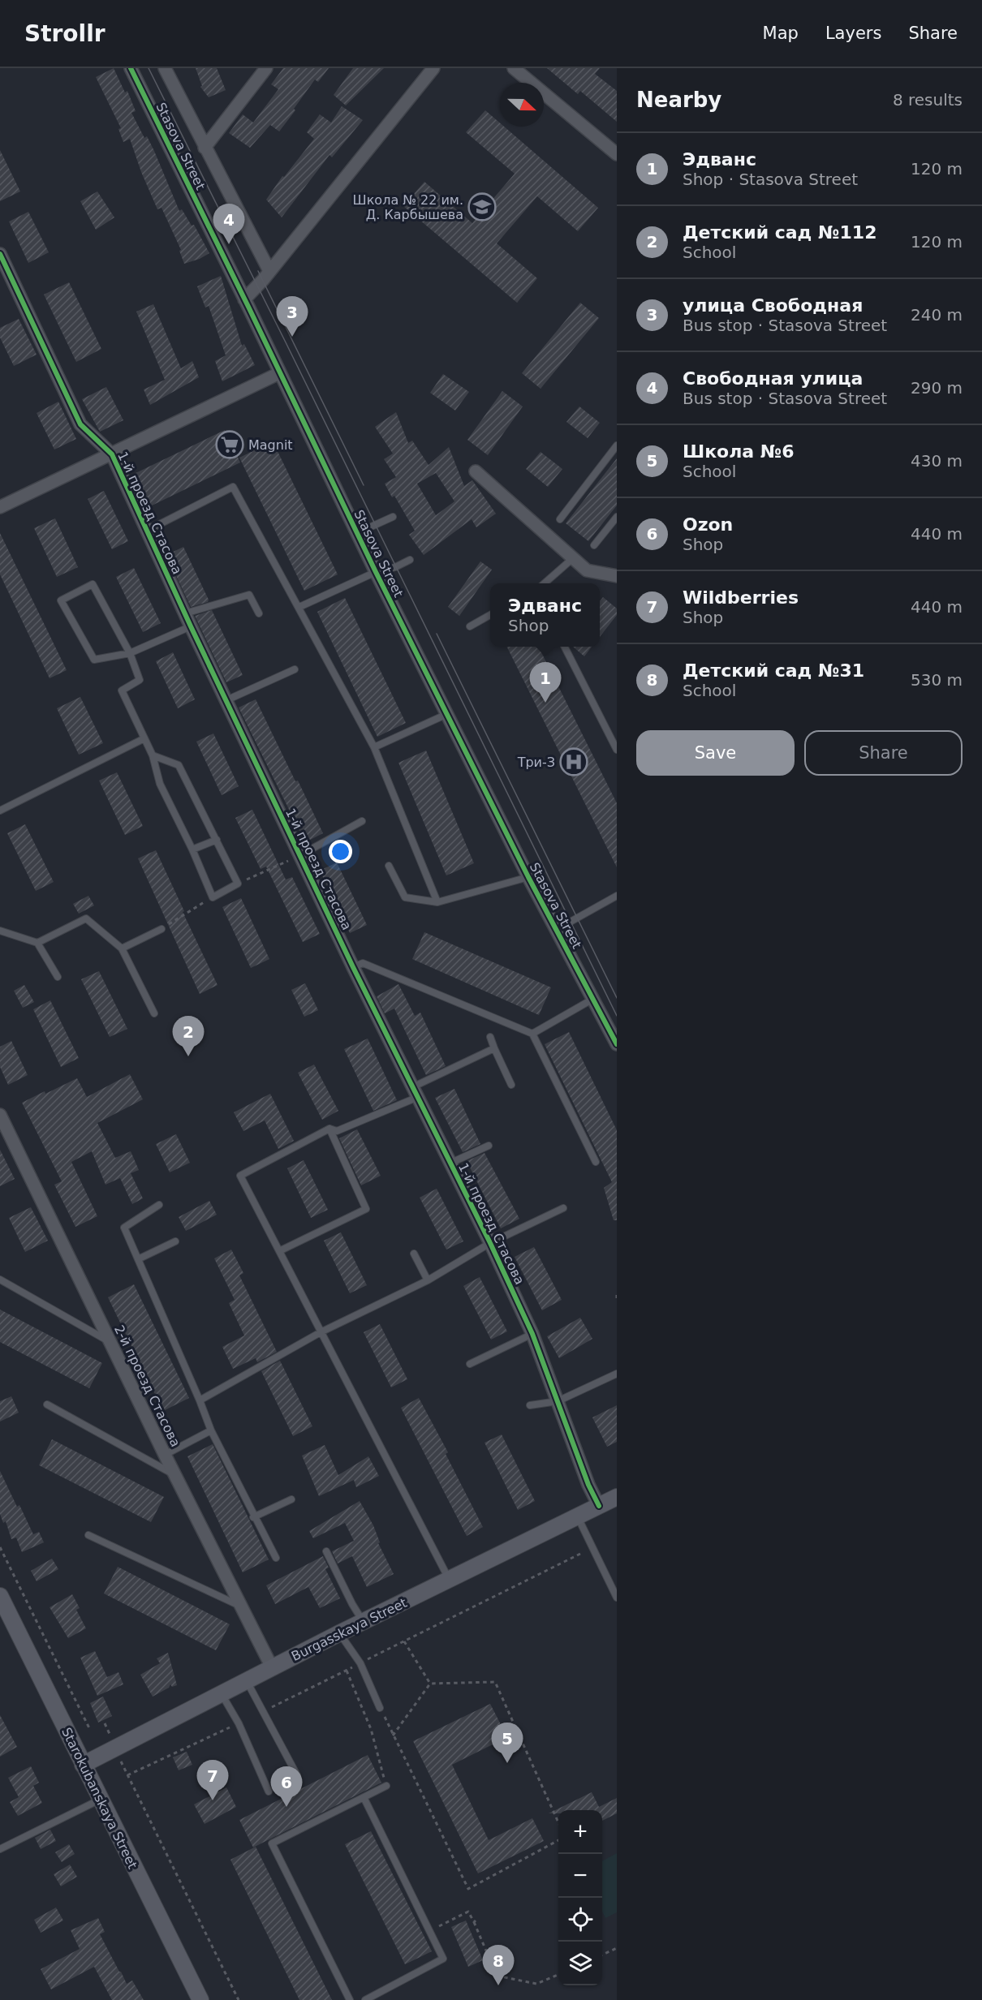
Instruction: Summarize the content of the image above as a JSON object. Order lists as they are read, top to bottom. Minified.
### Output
{"streets":{"street":["Stasova Street","1-й проезд Стасова","2-й проезд Стасова","Burgasskaya Street","Starokubanskaya Street"]},"crossings":[["1-й проезд Стасова","Burgasskaya Street"],["2-й проезд Стасова","Burgasskaya Street"],["Burgasskaya Street","Starokubanskaya Street"]],"places":{"school or university":["Школа № 22 им. Д. Карбышева"],"supermarket":["Magnit"],"hospital":["Три-З"]},"north":"right","page":{"header":"Strollr","nav":["Map","Layers","Share"],"heading":["Nearby","8 results"],"list":[{"mark":"1","name":"Эдванс","note":"Shop · Stasova Street","value":"120 m"},{"mark":"2","name":"Детский сад №112","note":"School","value":"120 m"},{"mark":"3","name":"улица Свободная","note":"Bus stop · Stasova Street","value":"240 m"},{"mark":"4","name":"Свободная улица","note":"Bus stop · Stasova Street","value":"290 m"},{"mark":"5","name":"Школа №6","note":"School","value":"430 m"},{"mark":"6","name":"Ozon","note":"Shop","value":"440 m"},{"mark":"7","name":"Wildberries","note":"Shop","value":"440 m"},{"mark":"8","name":"Детский сад №31","note":"School","value":"530 m"}],"pins":["4","3","1","2","5","7","6","8"],"popup":["Эдванс","Shop"],"buttons":["Save","Share"],"map_buttons":["+","−"]}}
